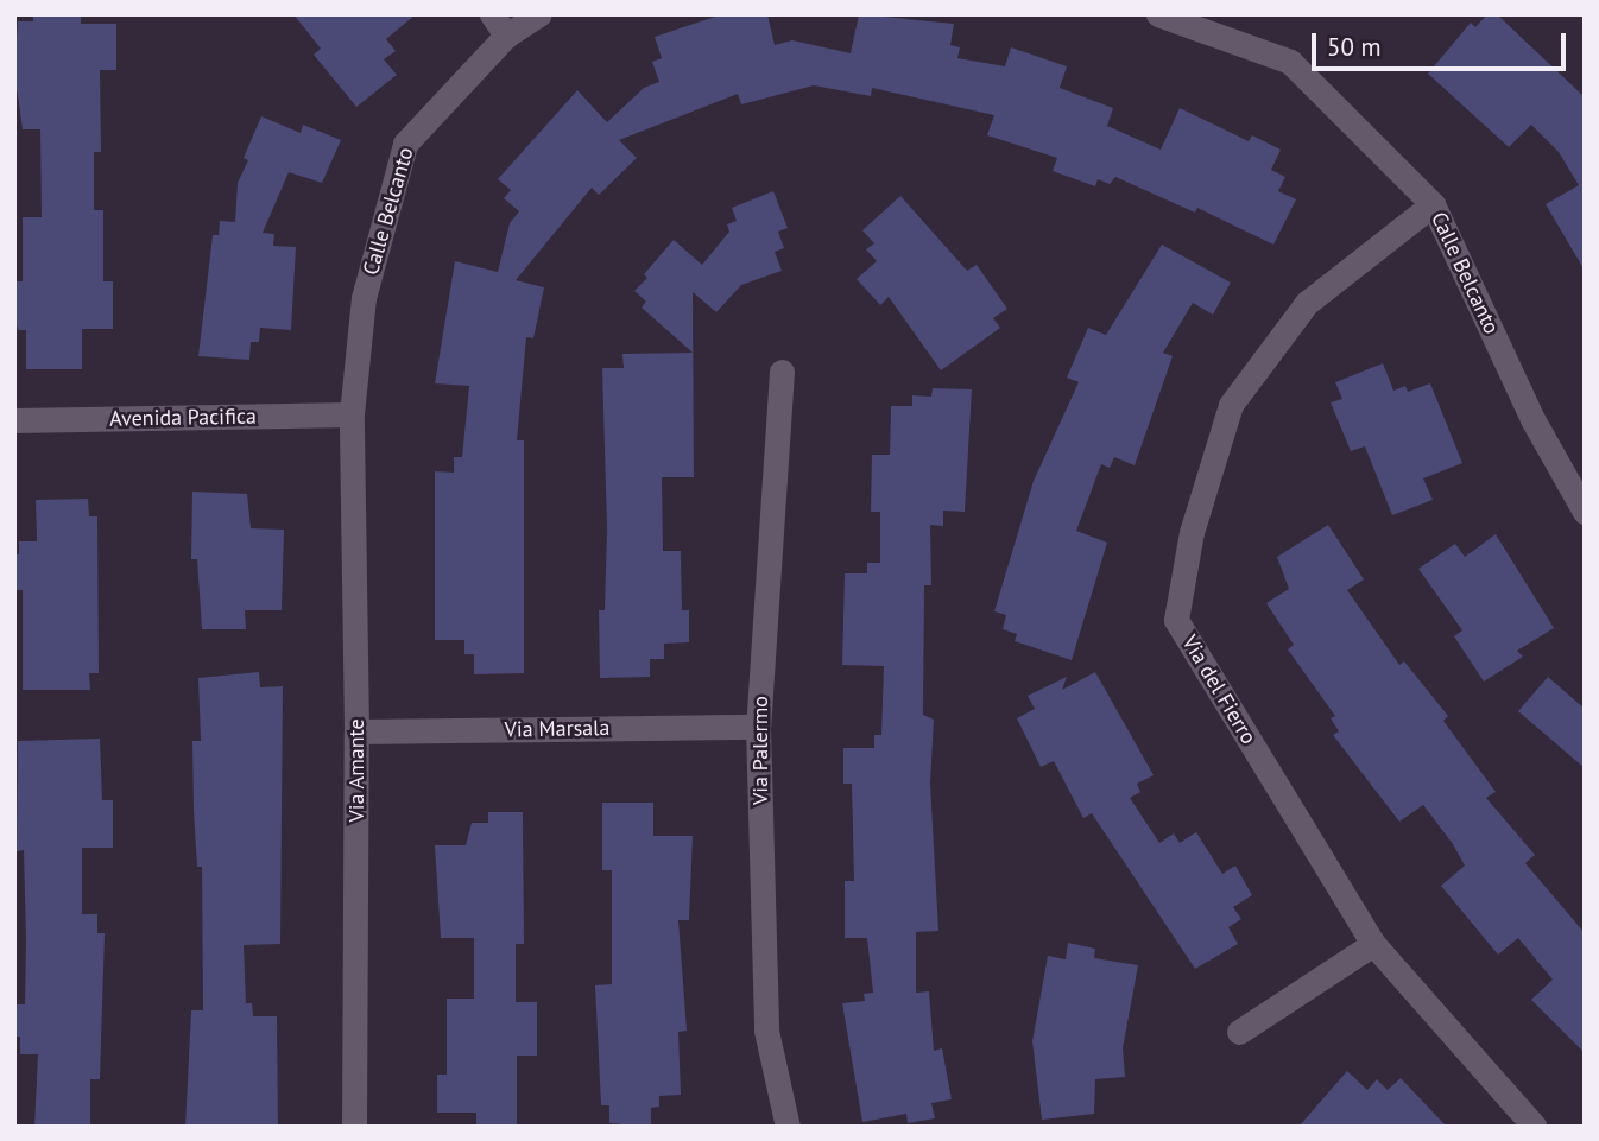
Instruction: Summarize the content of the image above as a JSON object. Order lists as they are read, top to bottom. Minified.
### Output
{"streets":{"street":["Calle Belcanto","Avenida Pacifica","Via del Fierro","Via Marsala","Via Palermo","Via Amante"]},"crossings":[["Calle Belcanto","Avenida Pacifica"],["Calle Belcanto","Via del Fierro"],["Calle Belcanto","Via Amante"],["Avenida Pacifica","Via Amante"],["Via Marsala","Via Palermo"],["Via Marsala","Via Amante"]],"scale_bar":"50 m"}
